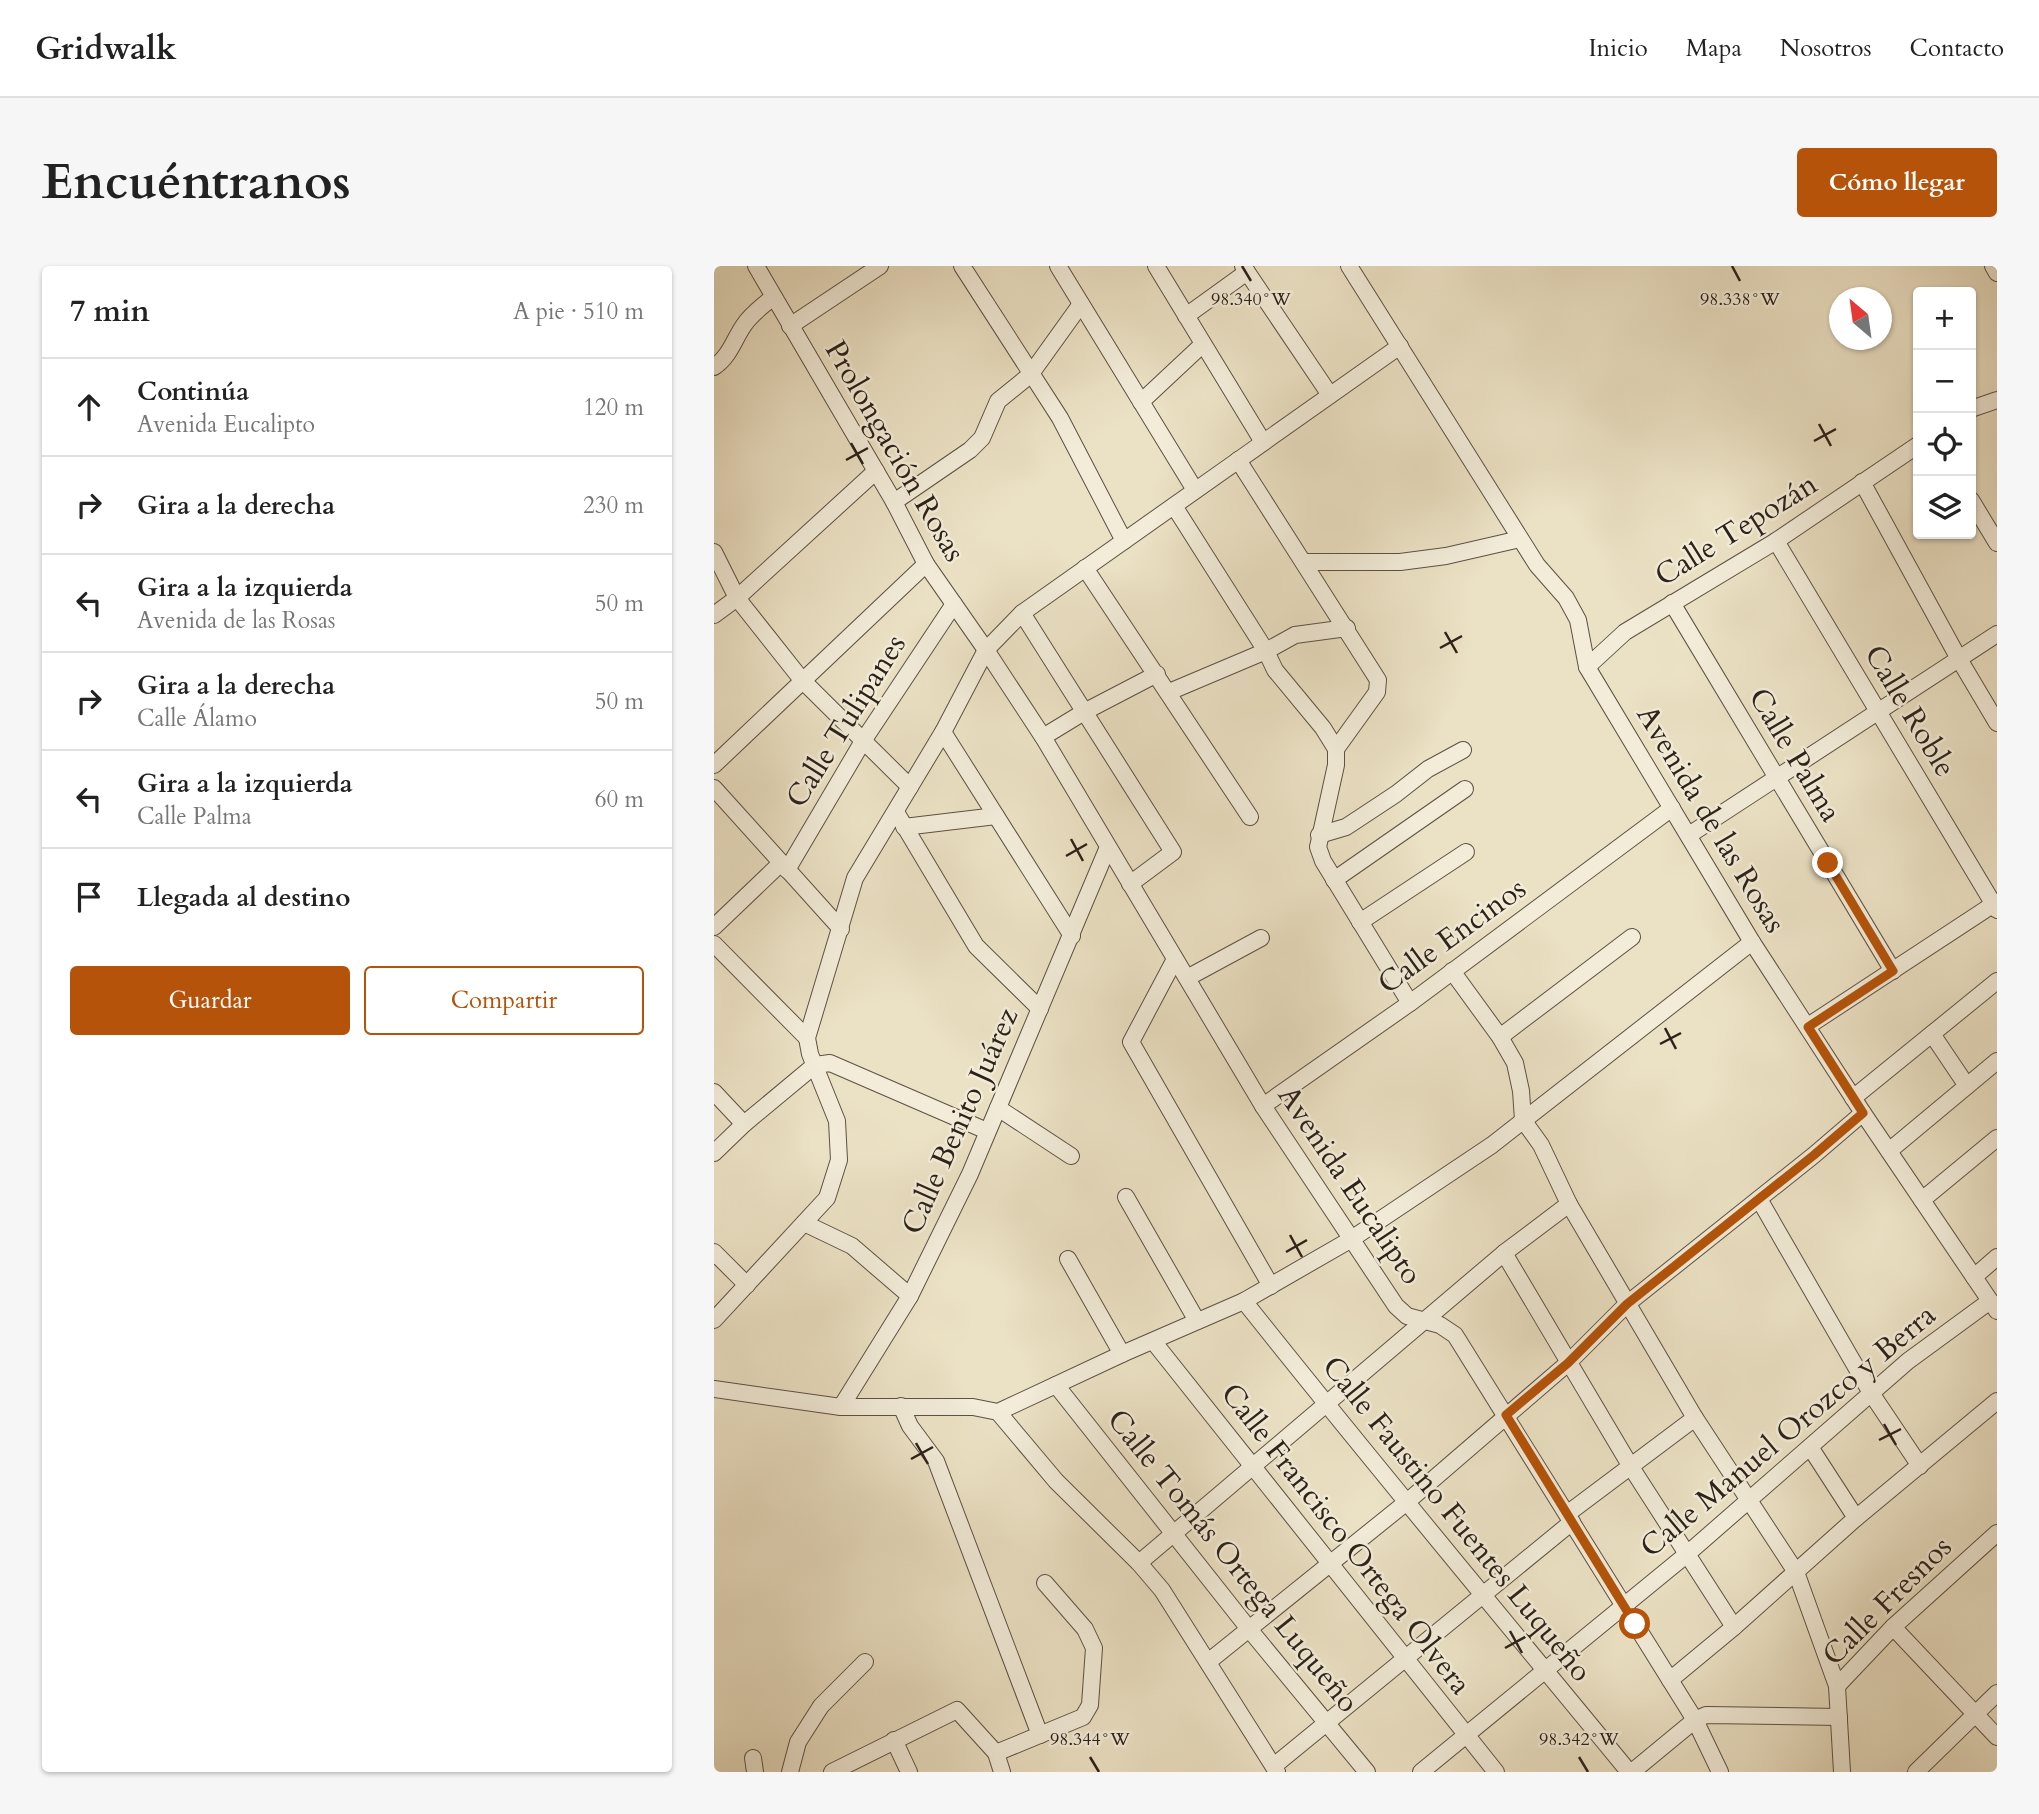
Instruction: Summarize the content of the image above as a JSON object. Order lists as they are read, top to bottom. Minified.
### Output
{"streets":{"street":["Prolongación Rosas","Calle Tepozán","Calle Roble","Calle Tulipanes","Calle Palma","Avenida de las Rosas","Calle Encinos","Calle Benito Juárez","Avenida Eucalipto","Calle Manuel Orozco y Berra","Calle Faustino Fuentes Luqueño","Calle Francisco Ortega Olvera","Calle Tomás Ortega Luqueño","Calle Fresnos"]},"crossings":[["Prolongación Rosas","Calle Tulipanes"],["Prolongación Rosas","Avenida Eucalipto"],["Calle Tepozán","Calle Roble"],["Calle Tepozán","Calle Palma"],["Calle Tepozán","Avenida de las Rosas"],["Avenida de las Rosas","Calle Encinos"],["Avenida de las Rosas","Calle Manuel Orozco y Berra"],["Calle Encinos","Avenida Eucalipto"],["Calle Benito Juárez","Avenida Eucalipto"],["Avenida Eucalipto","Calle Manuel Orozco y Berra"],["Avenida Eucalipto","Calle Fresnos"],["Calle Manuel Orozco y Berra","Calle Faustino Fuentes Luqueño"],["Calle Manuel Orozco y Berra","Calle Francisco Ortega Olvera"]],"north":"top left","page":{"header":"Gridwalk","nav":["Inicio","Mapa","Nosotros","Contacto"],"buttons":["Cómo llegar",["Guardar","Compartir"]],"title":"Encuéntranos","heading":["7 min","A pie · 510 m"],"map_buttons":["+","−"],"list":[["Continúa","Avenida Eucalipto","120 m"],["Gira a la derecha","230 m"],["Gira a la izquierda","Avenida de las Rosas","50 m"],["Gira a la derecha","Calle Álamo","50 m"],["Gira a la izquierda","Calle Palma","60 m"],"Llegada al destino"]},"coordinates":["98.340°W","98.338°W","98.344°W","98.342°W"]}
